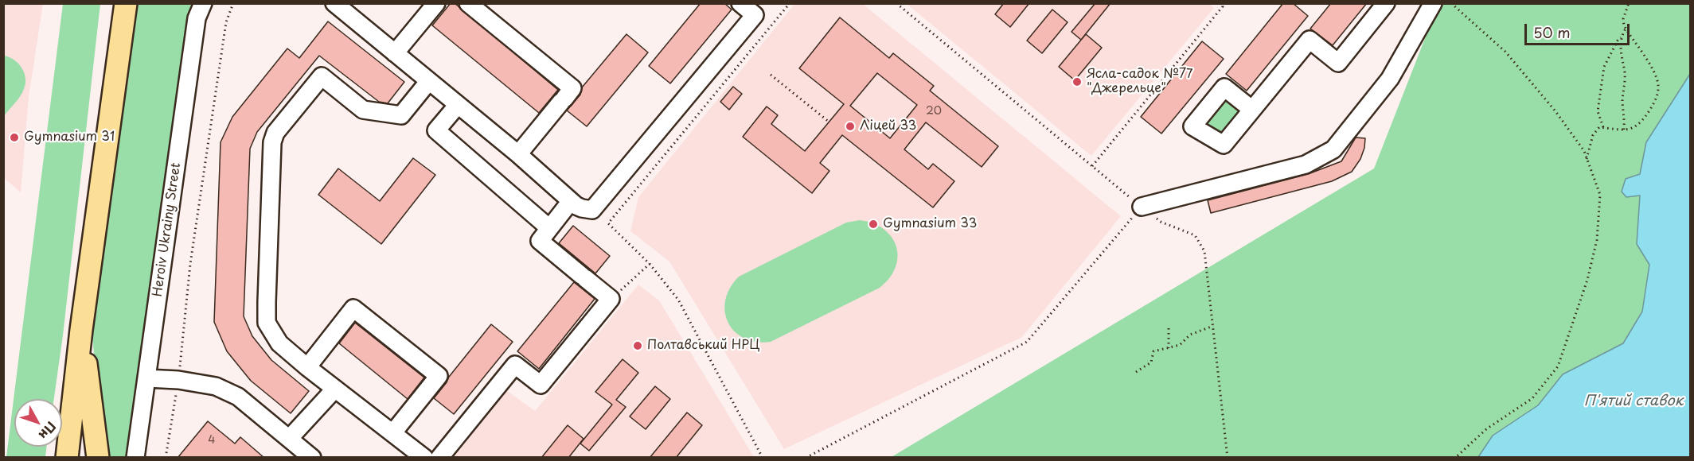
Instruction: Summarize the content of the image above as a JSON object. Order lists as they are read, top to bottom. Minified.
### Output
{"streets":{"street":["Heroiv Ukrainy Street"]},"water":["П'ятий ставок"],"places":["Ясла-садок №77 \"Джерельце\"","Ліцей 33","Gymnasium 31","Gymnasium 33","Полтавський НРЦ"],"house_numbers":["20","4"],"scale_bar":"50 m","north":"bottom right"}
